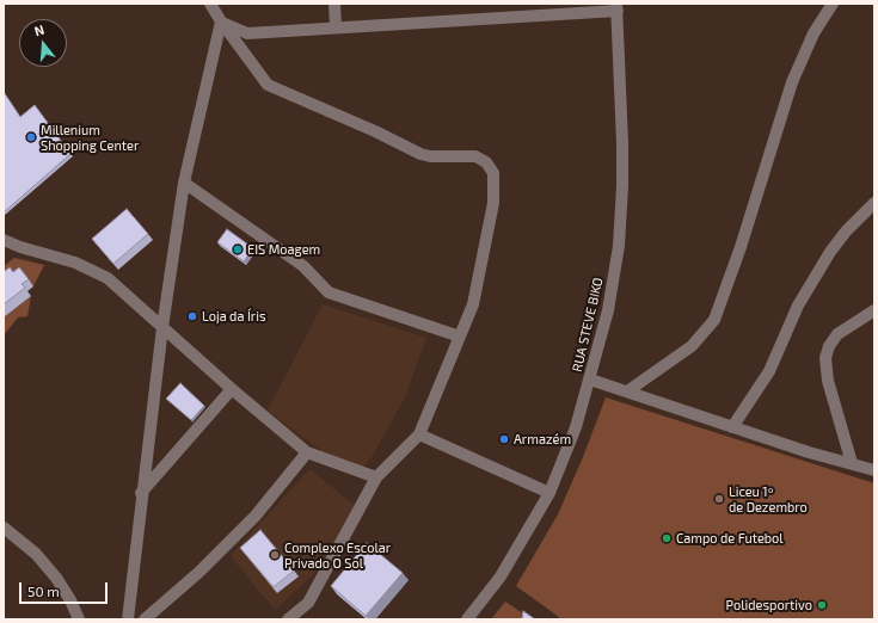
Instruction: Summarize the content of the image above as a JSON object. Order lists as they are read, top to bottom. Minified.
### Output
{"streets":{"street":["RUA STEVE BIKO"]},"places":["Millenium Shopping Center","EIS Moagem","Loja da Íris","Armazém","Liceu 1º de Dezembro","Campo de Futebol","Complexo Escolar Privado O Sol","Polidesportivo"],"scale_bar":"50 m","north":"top"}
